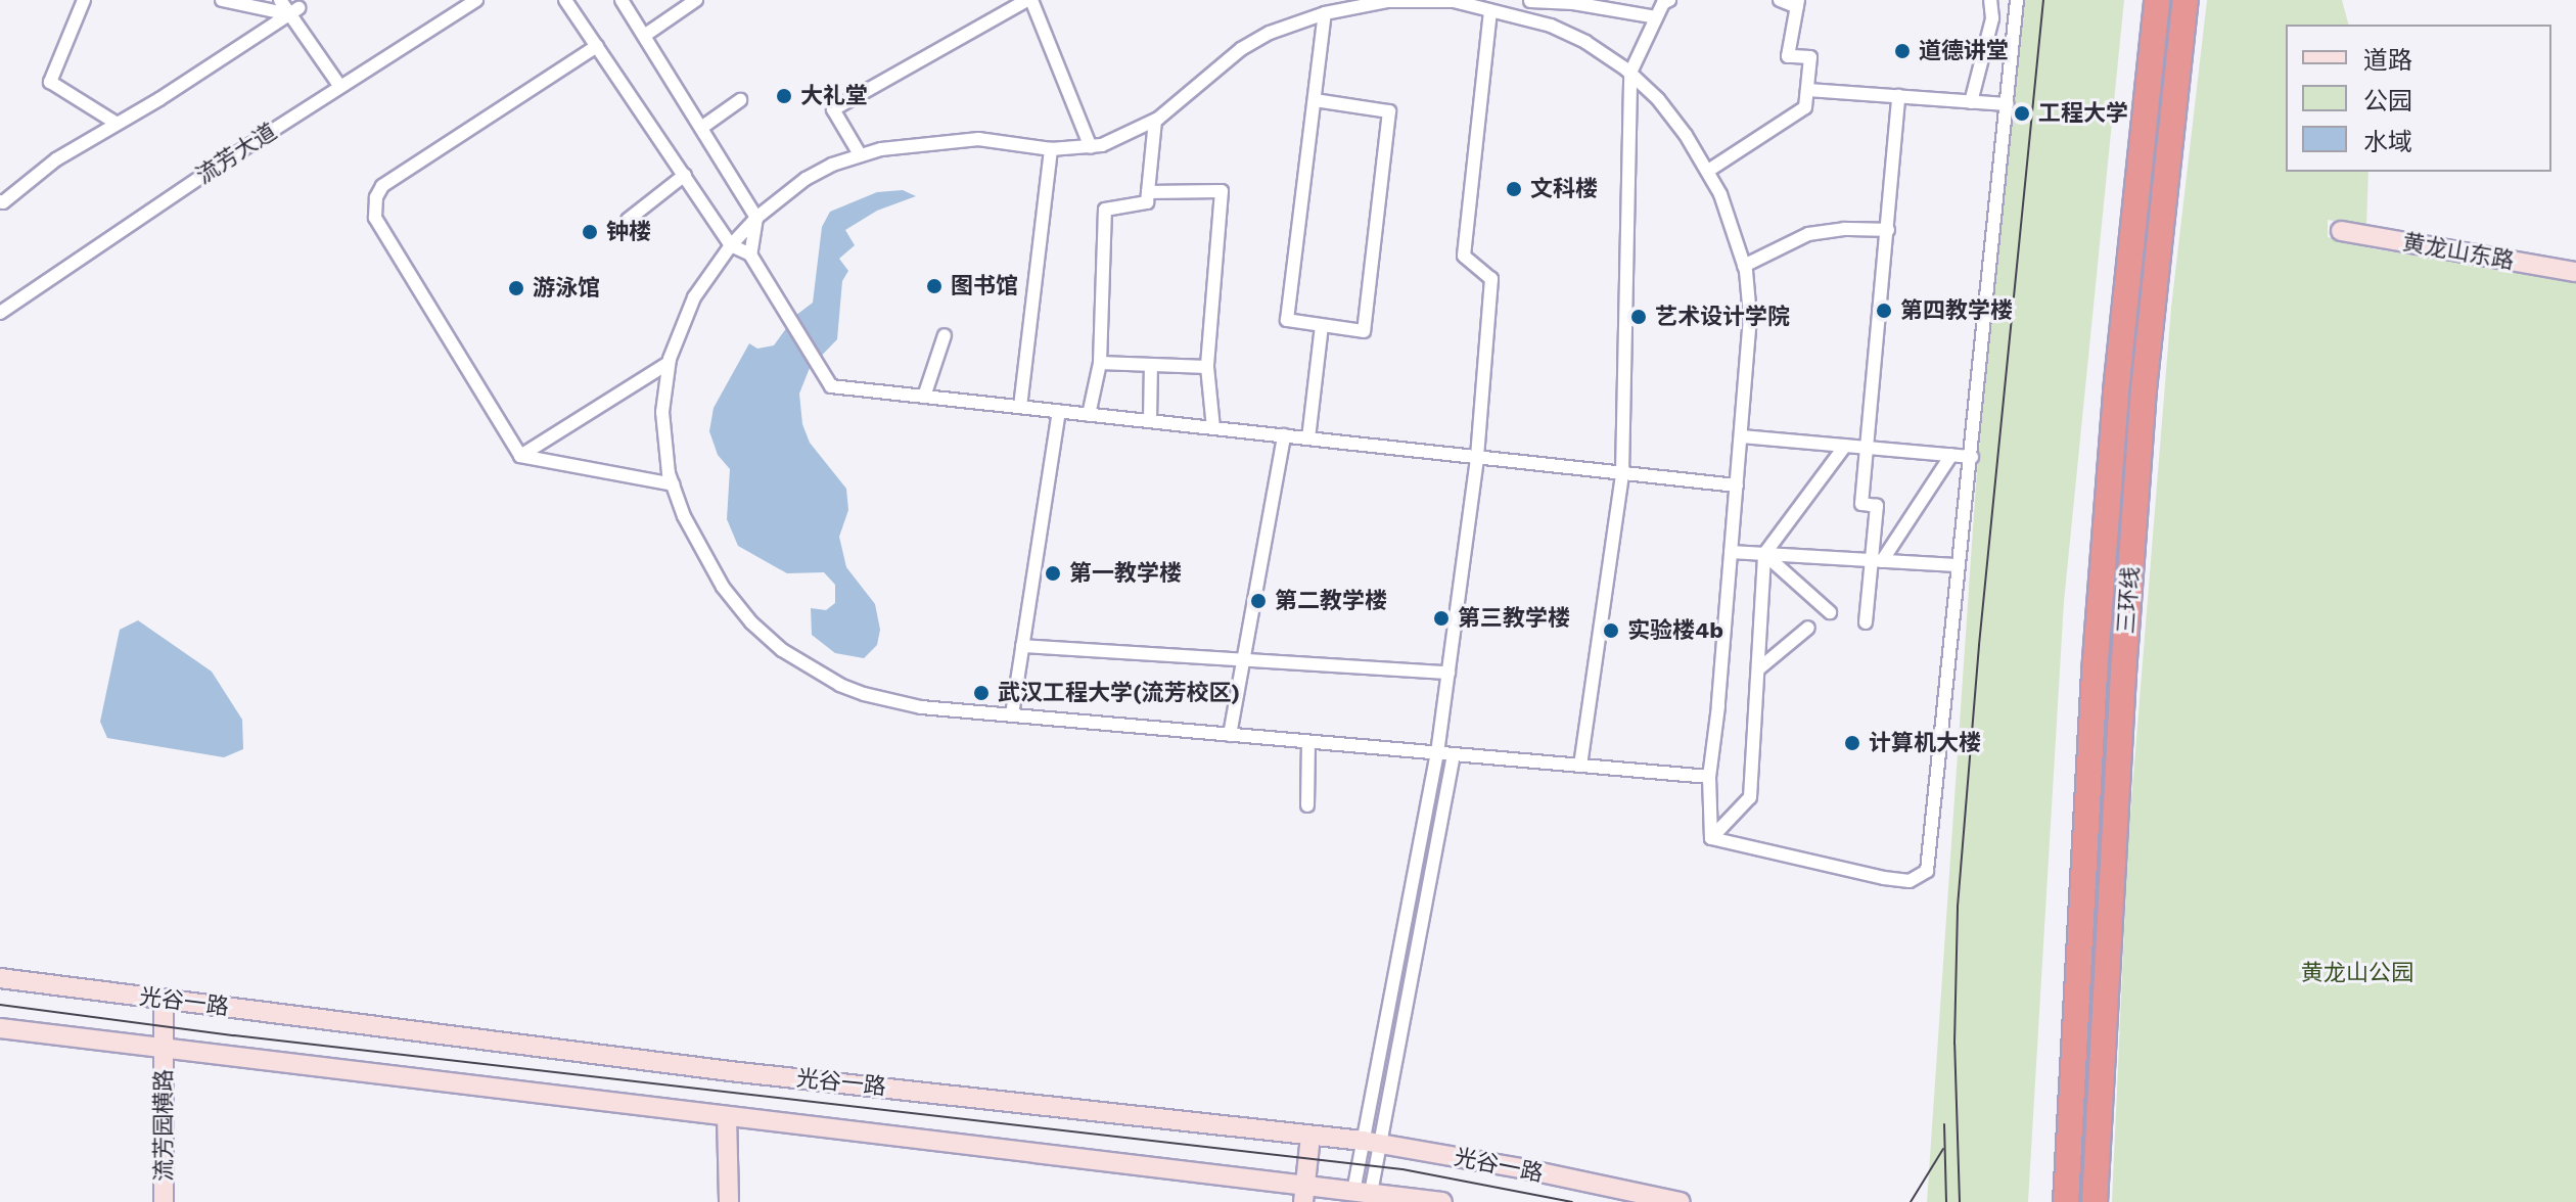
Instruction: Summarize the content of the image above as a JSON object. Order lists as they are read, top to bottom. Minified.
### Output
{"streets":{"highway":["三环线"],"main road":["黄龙山东路","光谷一路","流芳园横路"],"street":["流芳大道"]},"crossings":[["光谷一路","流芳园横路"]],"parks":["黄龙山公园"],"places":["道德讲堂","大礼堂","工程大学","文科楼","钟楼","图书馆","游泳馆","第四教学楼","艺术设计学院","第一教学楼","第二教学楼","第三教学楼","实验楼4b","武汉工程大学(流芳校区)","计算机大楼"],"legend":["道路","公园","水域"]}
